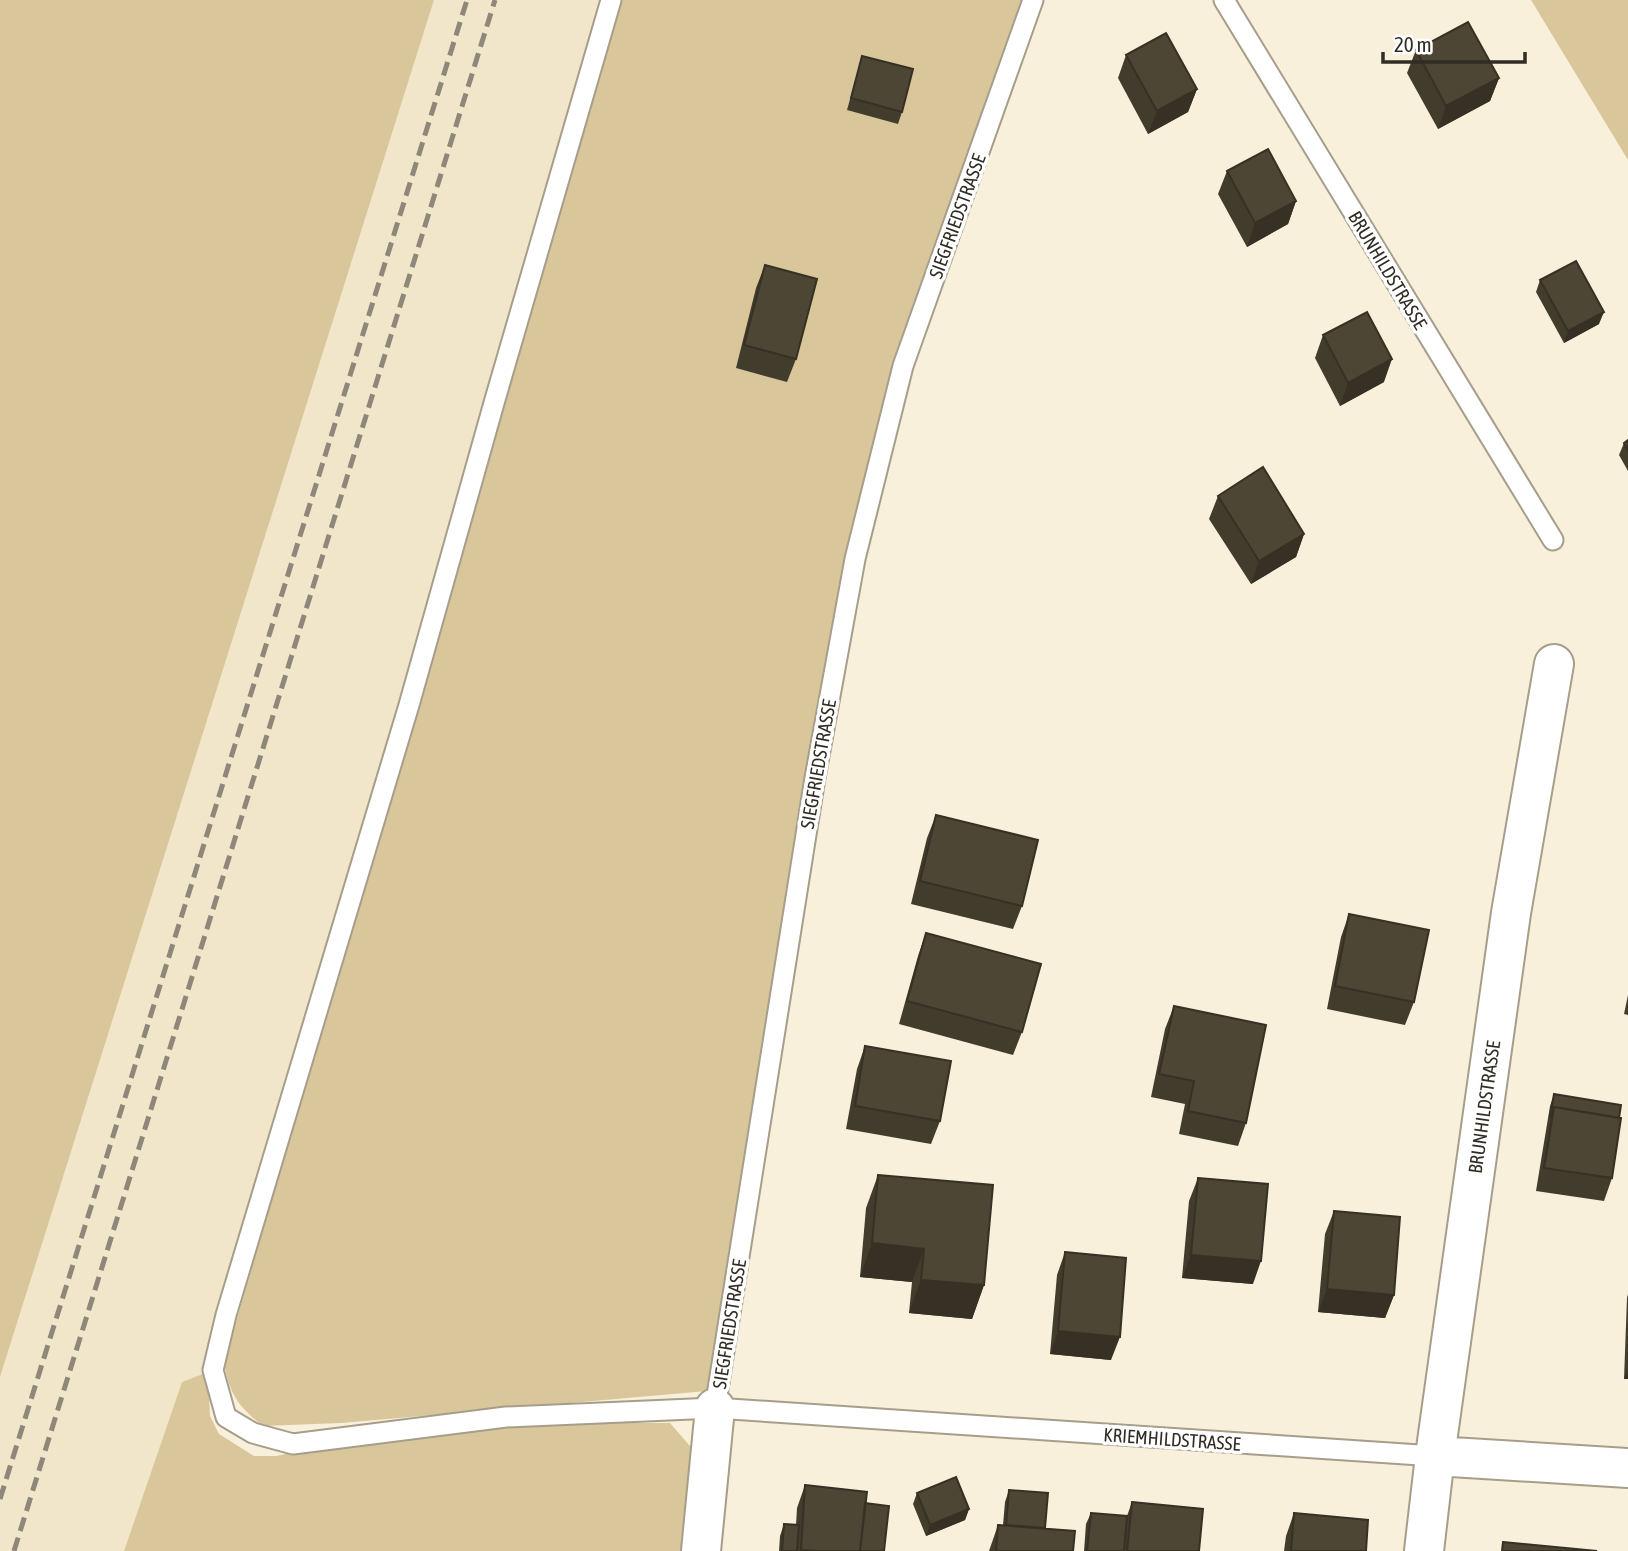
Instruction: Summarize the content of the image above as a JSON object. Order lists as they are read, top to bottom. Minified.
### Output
{"streets":{"street":["SIEGFRIEDSTRASSE","BRUNHILDSTRASSE","KRIEMHILDSTRASSE"]},"crossings":[["SIEGFRIEDSTRASSE","KRIEMHILDSTRASSE"],["BRUNHILDSTRASSE","KRIEMHILDSTRASSE"]],"scale_bar":"20 m"}
